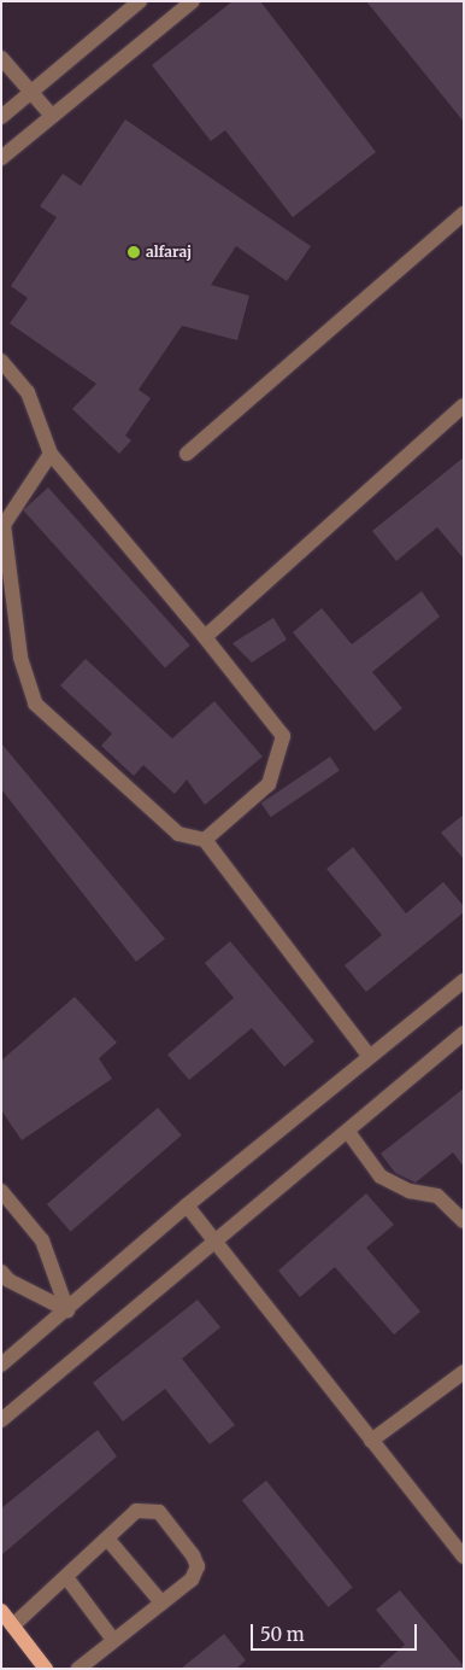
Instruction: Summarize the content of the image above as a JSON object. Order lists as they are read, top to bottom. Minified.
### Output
{"places":["alfaraj"],"scale_bar":"50 m"}
